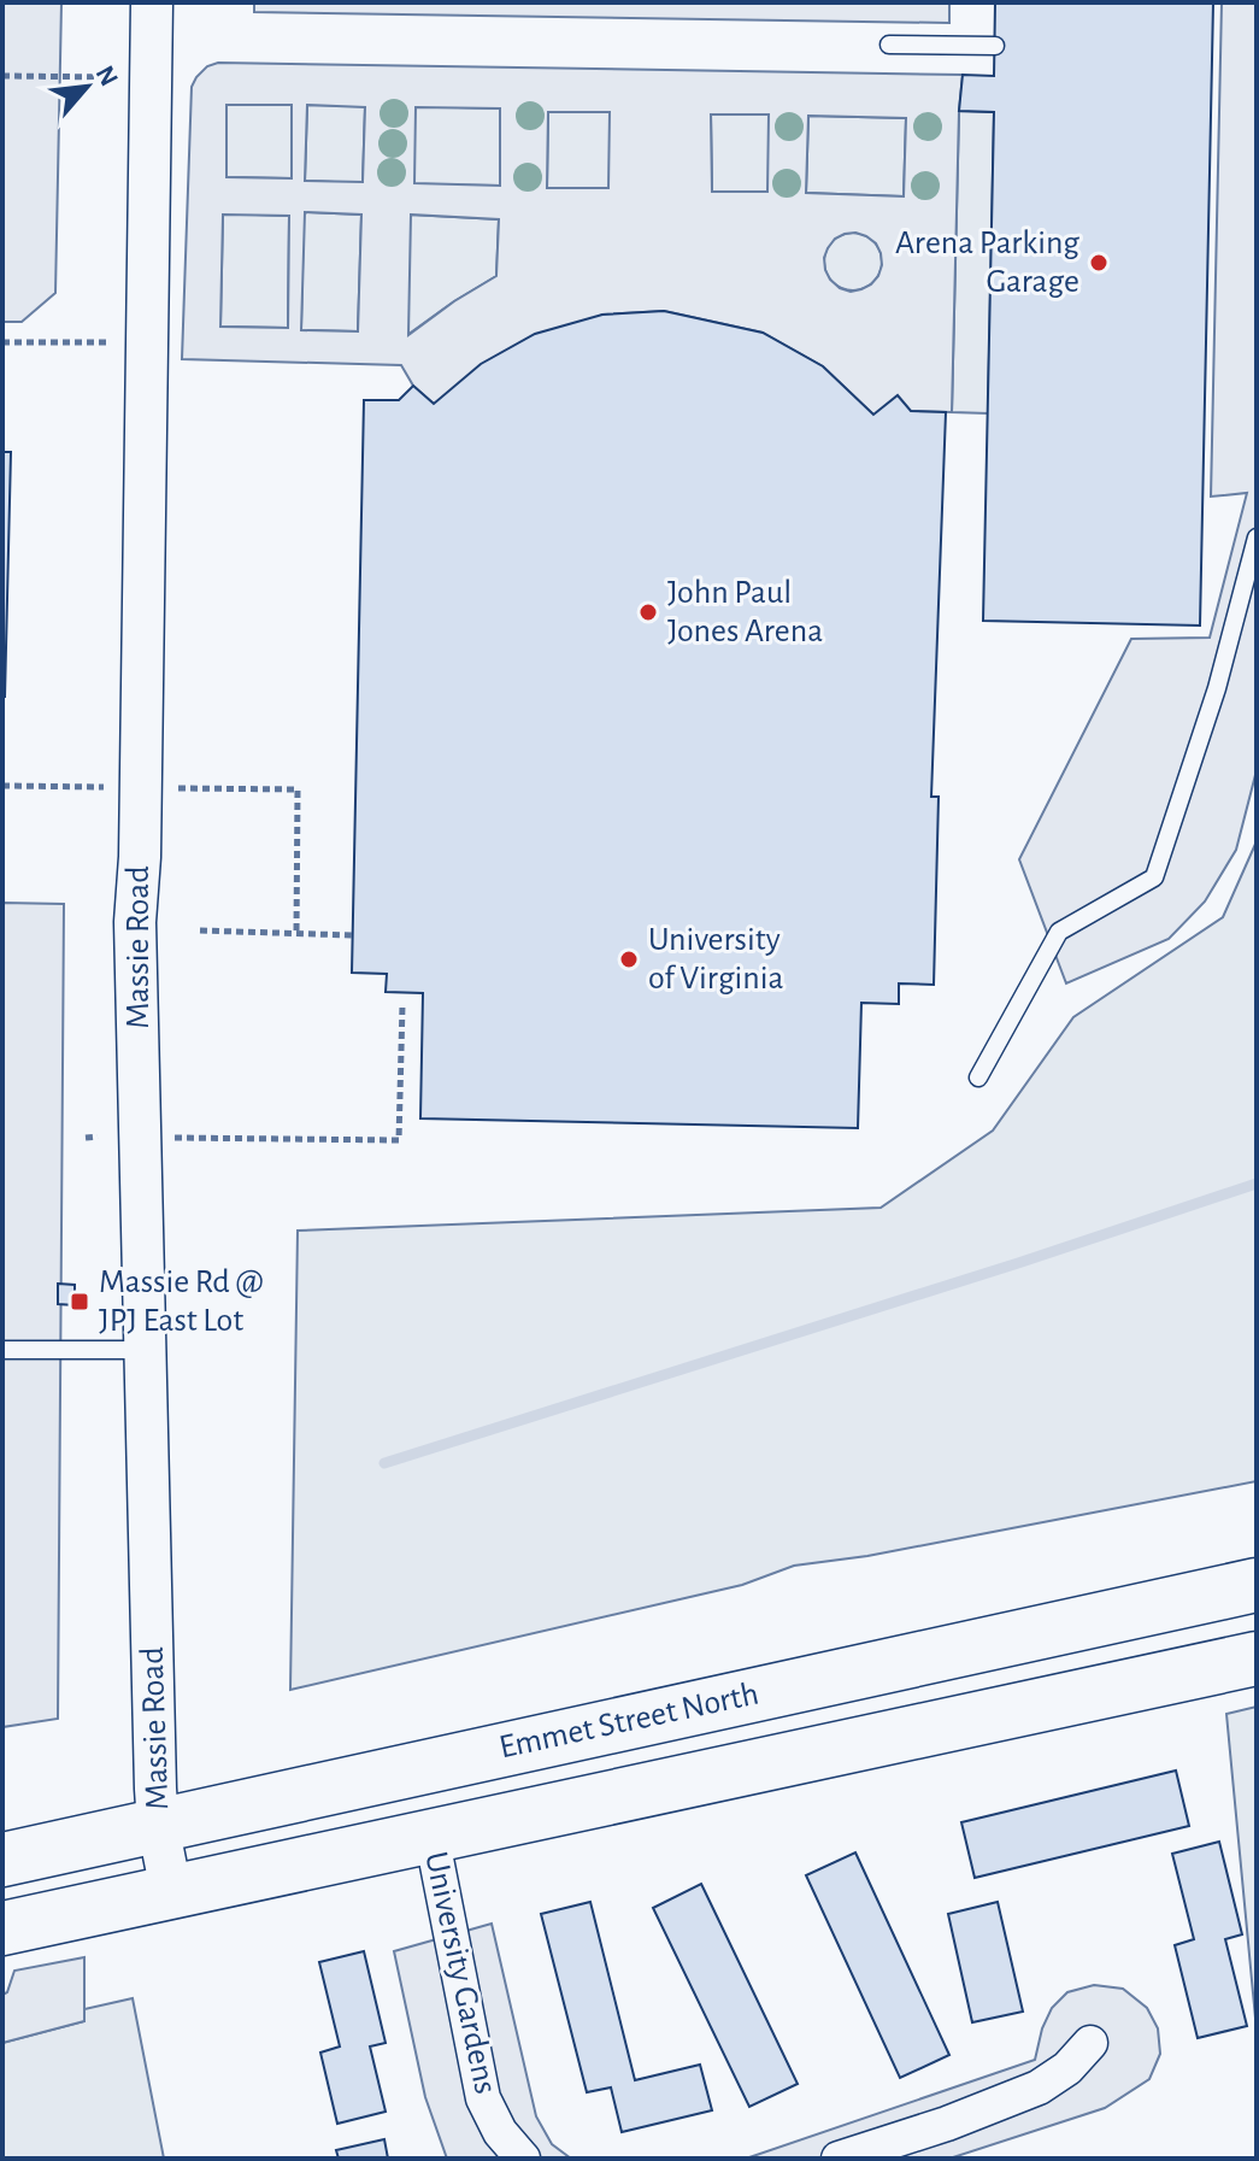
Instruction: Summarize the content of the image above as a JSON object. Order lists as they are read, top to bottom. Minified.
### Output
{"streets":{"main road":["Emmet Street North"],"street":["Massie Road","University Gardens"]},"crossings":[["Massie Road","Emmet Street North"],["Emmet Street North","University Gardens"]],"places":{"other":["Arena Parking Garage","John Paul Jones Arena","University of Virginia"],"transit":["Massie Rd @ JPJ East Lot"]},"north":"top right"}
